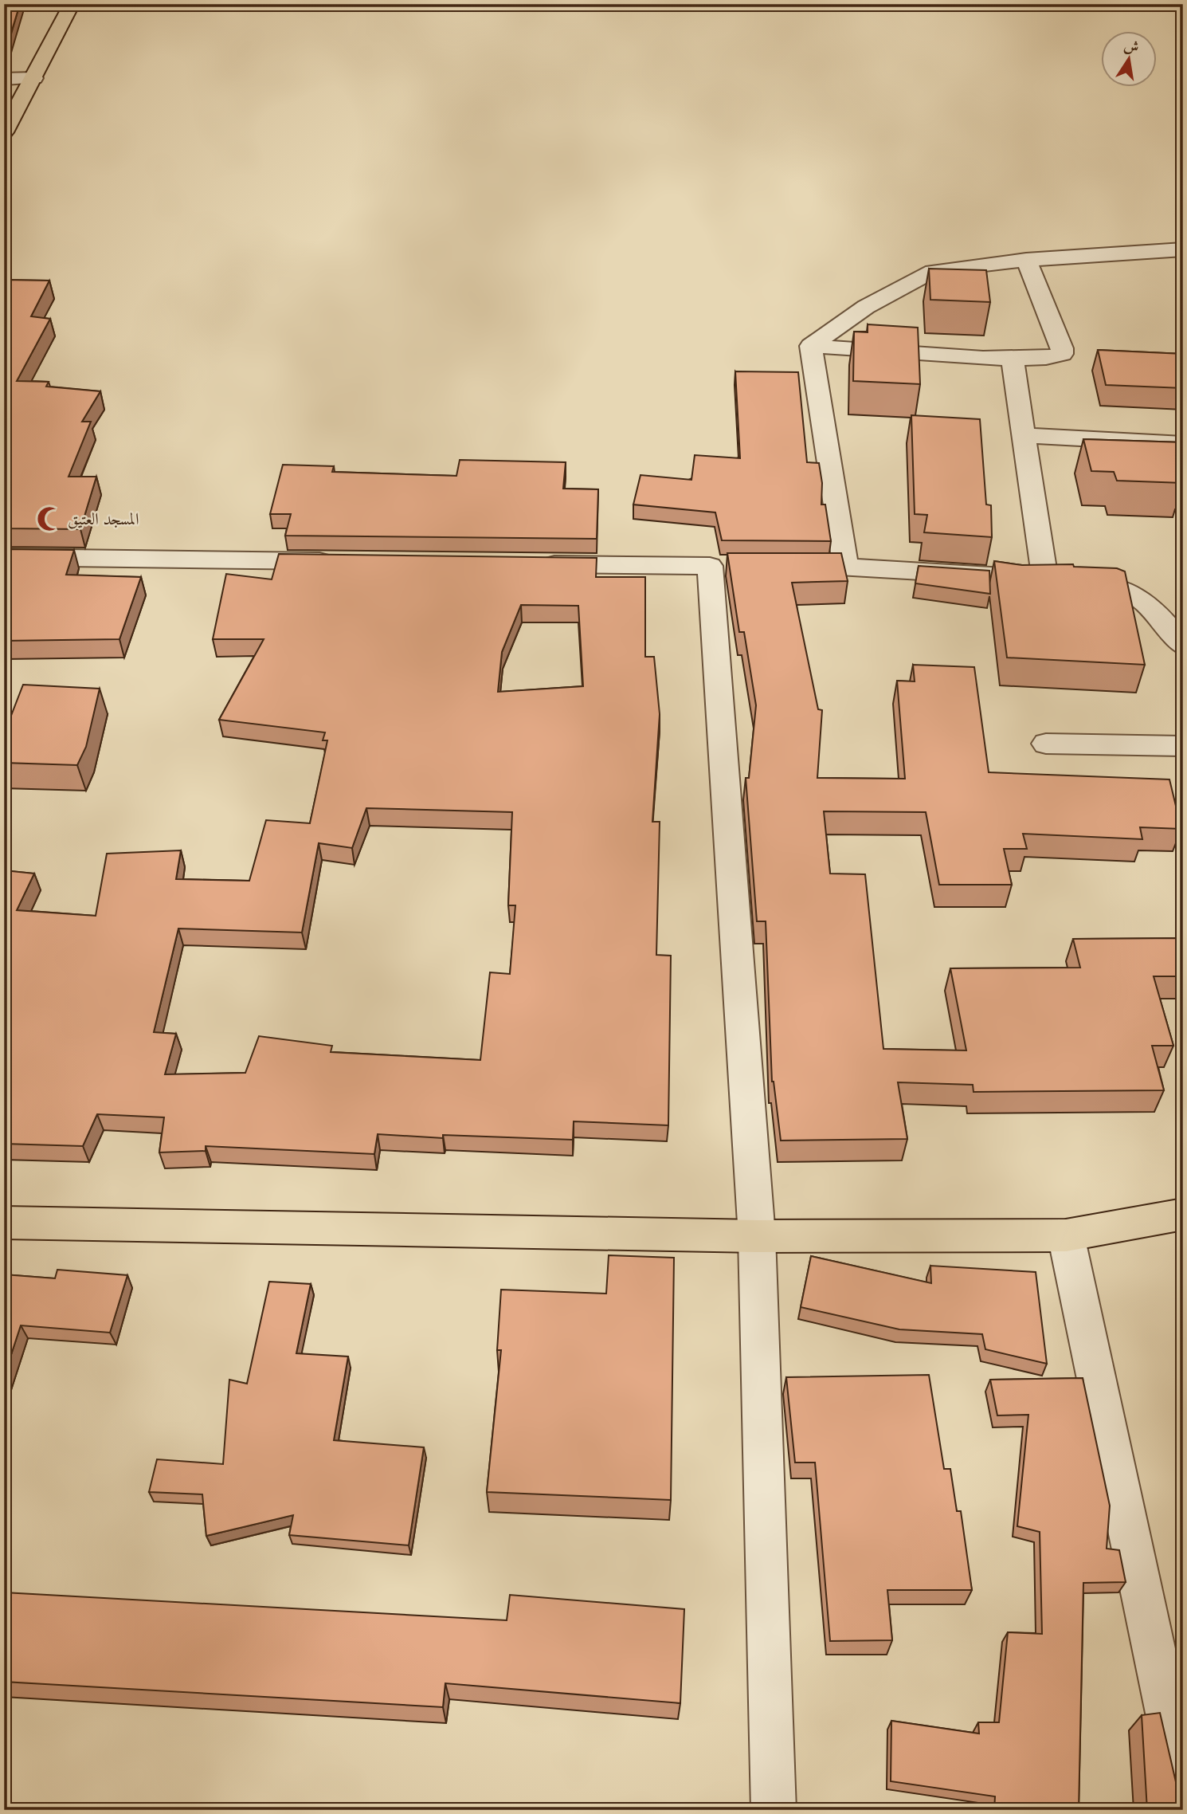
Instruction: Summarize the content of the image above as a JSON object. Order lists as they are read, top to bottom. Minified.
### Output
{"places":{"mosque":["المسجد العتيق"]},"north":"top"}
